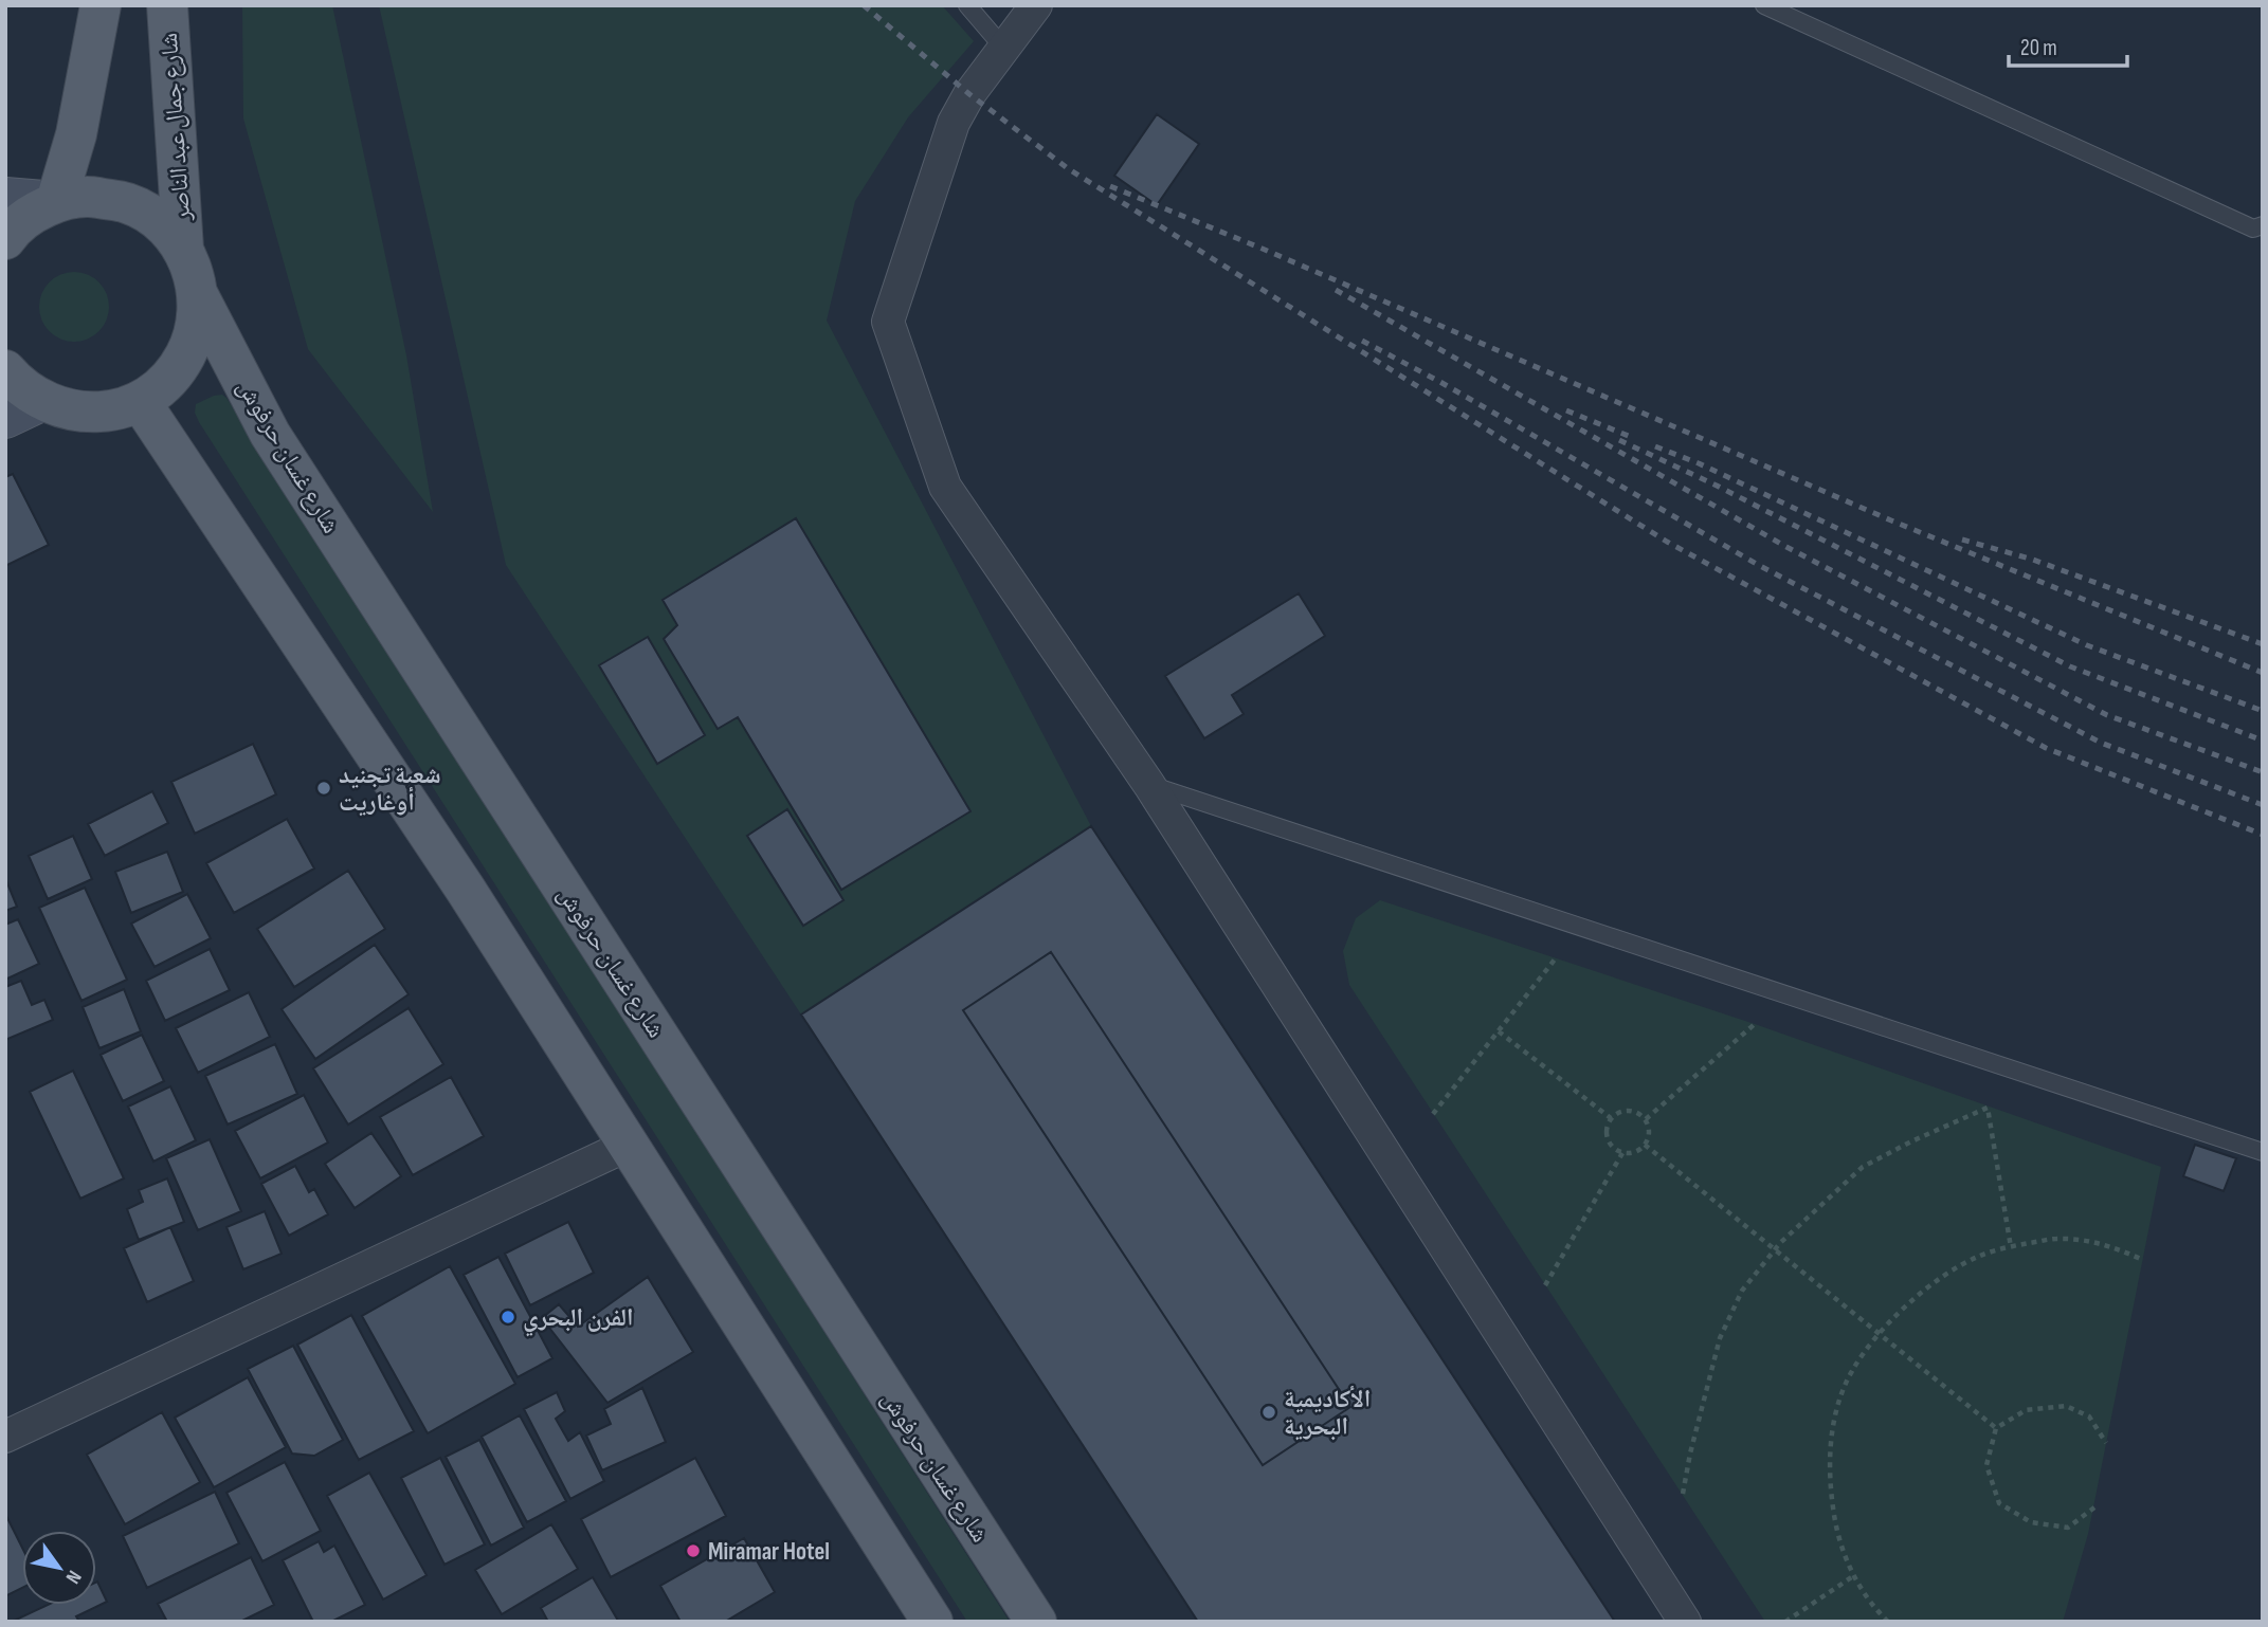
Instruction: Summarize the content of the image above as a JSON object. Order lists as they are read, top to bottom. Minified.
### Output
{"streets":{"main road":["شارع جمال عبد الناصر","شارع غسان حرفوش"]},"places":["شعبة تجنيد أوغاريت","الفرن البحري","الأكاديمية البحرية","Miramar Hotel"],"scale_bar":"20 m","north":"bottom right"}
